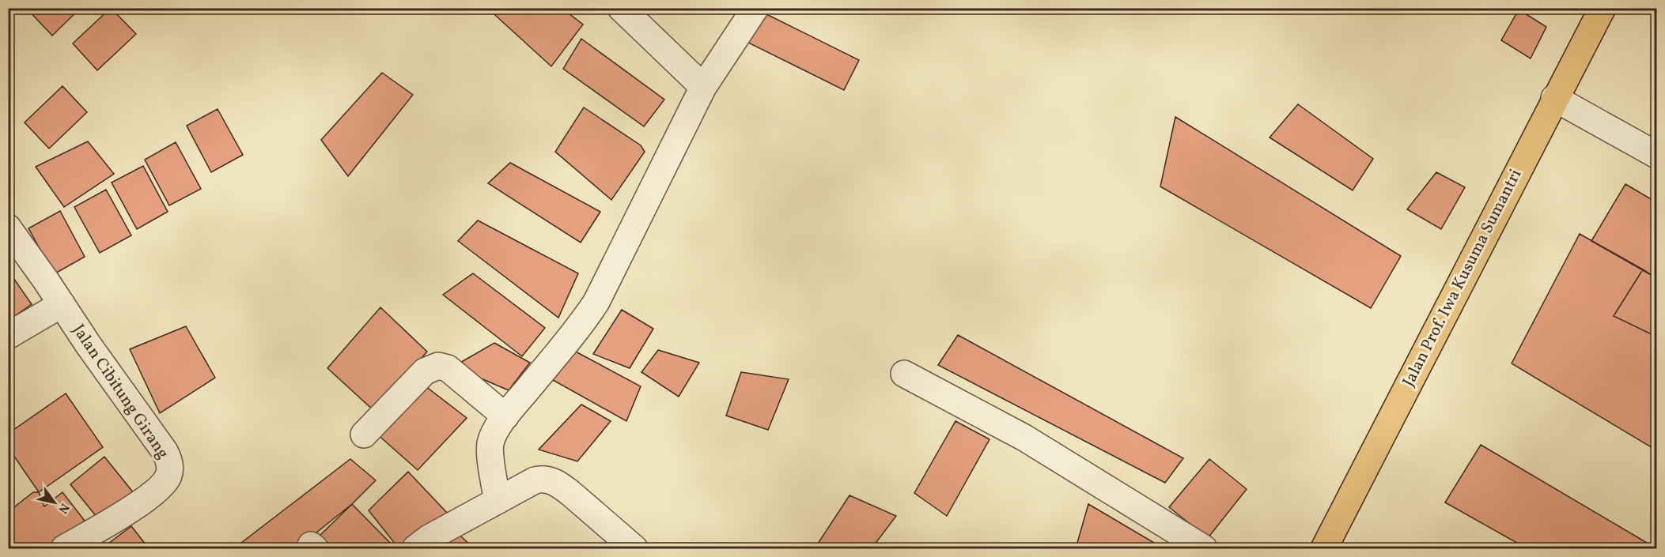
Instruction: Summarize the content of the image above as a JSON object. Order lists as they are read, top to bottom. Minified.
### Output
{"streets":{"main road":["Jalan Prof. Iwa Kusuma Sumantri"],"street":["Jalan Cibitung Girang"]},"north":"bottom right"}
